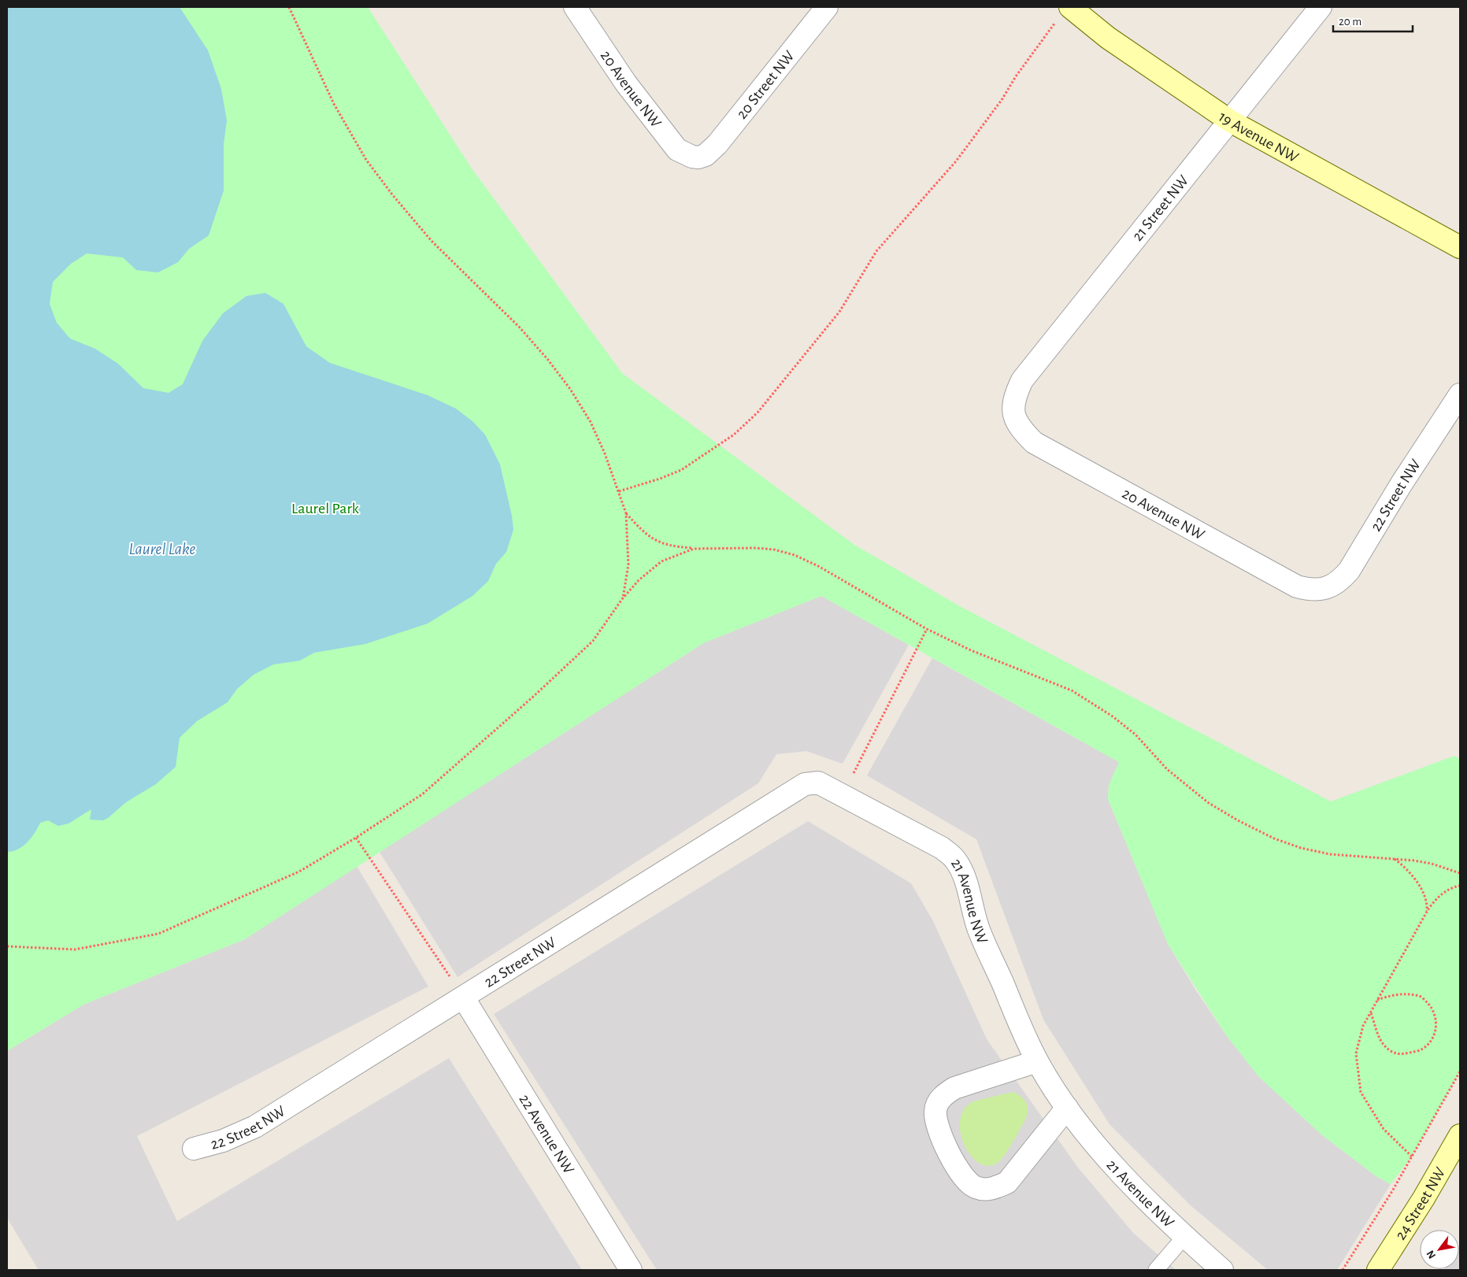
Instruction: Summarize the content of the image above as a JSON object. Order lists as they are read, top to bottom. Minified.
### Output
{"streets":{"street":["20 Street NW","20 Avenue NW","19 Avenue NW","21 Street NW","22 Street NW","21 Avenue NW","22 Avenue NW","24 Street NW"]},"crossings":[["20 Street NW","20 Avenue NW"],["20 Avenue NW","21 Street NW"],["20 Avenue NW","22 Street NW"],["19 Avenue NW","21 Street NW"],["22 Street NW","21 Avenue NW"],["22 Street NW","22 Avenue NW"]],"water":["Laurel Lake"],"parks":["Laurel Park"],"scale_bar":"20 m","north":"bottom left"}
